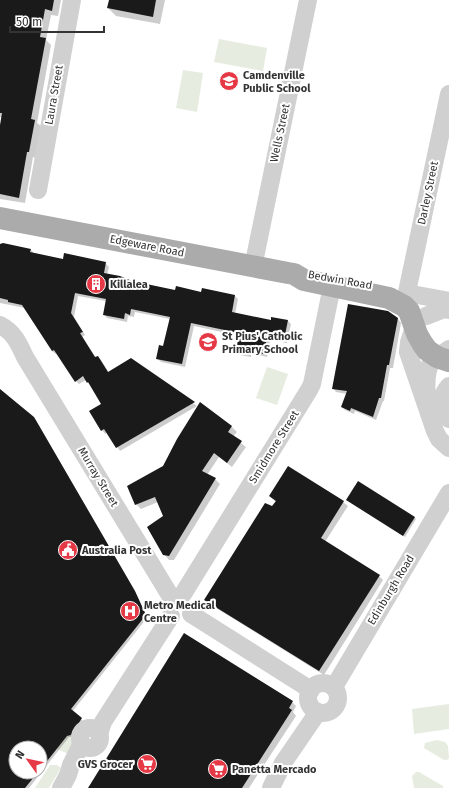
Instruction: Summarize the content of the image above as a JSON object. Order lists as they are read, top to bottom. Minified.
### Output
{"streets":{"main road":["Edgeware Road","Bedwin Road"],"street":["Laura Street","Wells Street","Darley Street","Smidmore Street","Murray Street","Edinburgh Road"]},"crossings":[["Wells Street","Edgeware Road"],["Darley Street","Bedwin Road"],["Edgeware Road","Bedwin Road"],["Bedwin Road","Smidmore Street"],["Smidmore Street","Murray Street"]],"places":{"school or university":["Camdenville Public School","St Pius' Catholic Primary School"],"building":["Killalea"],"public building":["Australia Post"],"hospital":["Metro Medical Centre"],"supermarket":["GVS Grocer","Panetta Mercado"]},"scale_bar":"50 m","north":"top left"}
